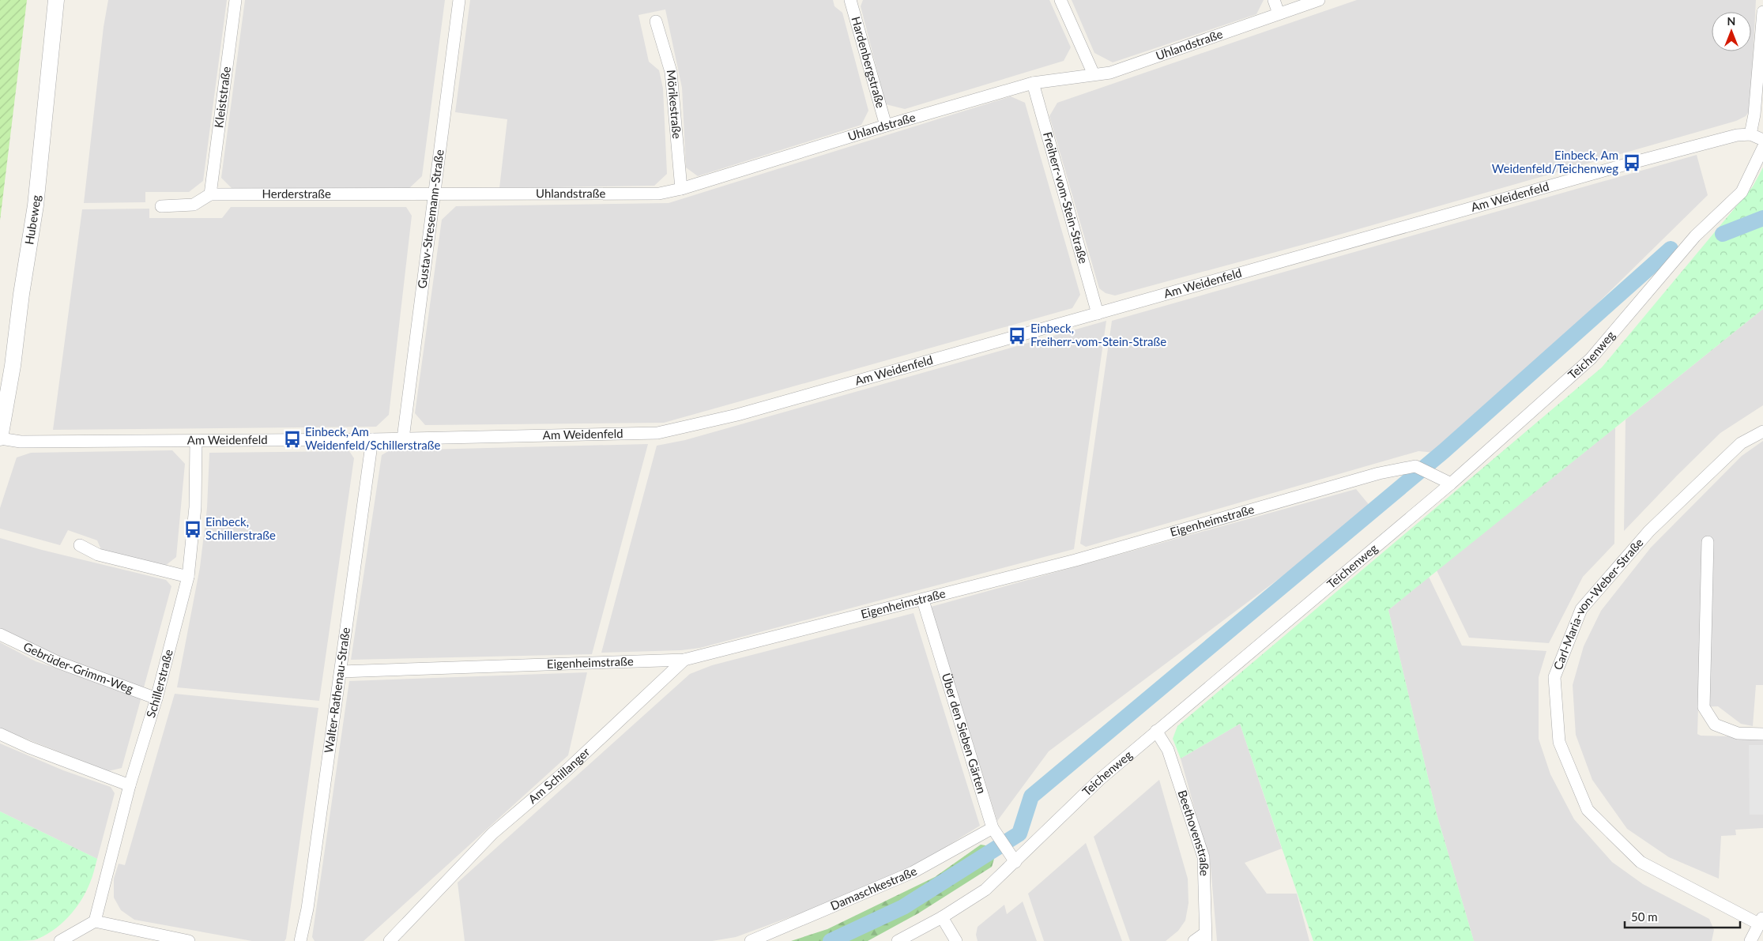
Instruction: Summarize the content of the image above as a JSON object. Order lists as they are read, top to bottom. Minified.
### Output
{"streets":{"street":["Uhlandstraße","Hardenbergstraße","Kleiststraße","Mörikestraße","Herderstraße","Am Weidenfeld","Freiherr-vom-Stein-Straße","Hubeweg","Gustav-Stresemann-Straße","Teichenweg","Eigenheimstraße","Carl-Maria-von-Weber-Straße","Gebrüder-Grimm-Weg","Schillerstraße","Walter-Rathenau-Straße","Über den Sieben Gärten","Am Schillanger","Beethovenstraße","Damaschkestraße"]},"crossings":[["Uhlandstraße","Hardenbergstraße"],["Uhlandstraße","Mörikestraße"],["Uhlandstraße","Herderstraße"],["Uhlandstraße","Freiherr-vom-Stein-Straße"],["Uhlandstraße","Gustav-Stresemann-Straße"],["Kleiststraße","Herderstraße"],["Herderstraße","Gustav-Stresemann-Straße"],["Am Weidenfeld","Freiherr-vom-Stein-Straße"],["Am Weidenfeld","Hubeweg"],["Am Weidenfeld","Gustav-Stresemann-Straße"],["Am Weidenfeld","Schillerstraße"],["Am Weidenfeld","Walter-Rathenau-Straße"],["Teichenweg","Eigenheimstraße"],["Teichenweg","Über den Sieben Gärten"],["Teichenweg","Beethovenstraße"],["Eigenheimstraße","Walter-Rathenau-Straße"],["Eigenheimstraße","Über den Sieben Gärten"],["Eigenheimstraße","Am Schillanger"],["Gebrüder-Grimm-Weg","Schillerstraße"],["Über den Sieben Gärten","Damaschkestraße"]],"places":{"bus stop":["Einbeck, Am Weidenfeld/Teichenweg","Einbeck, Freiherr-vom-Stein-Straße","Einbeck, Am Weidenfeld/Schillerstraße","Einbeck, Schillerstraße"]},"scale_bar":"50 m","north":"top"}
